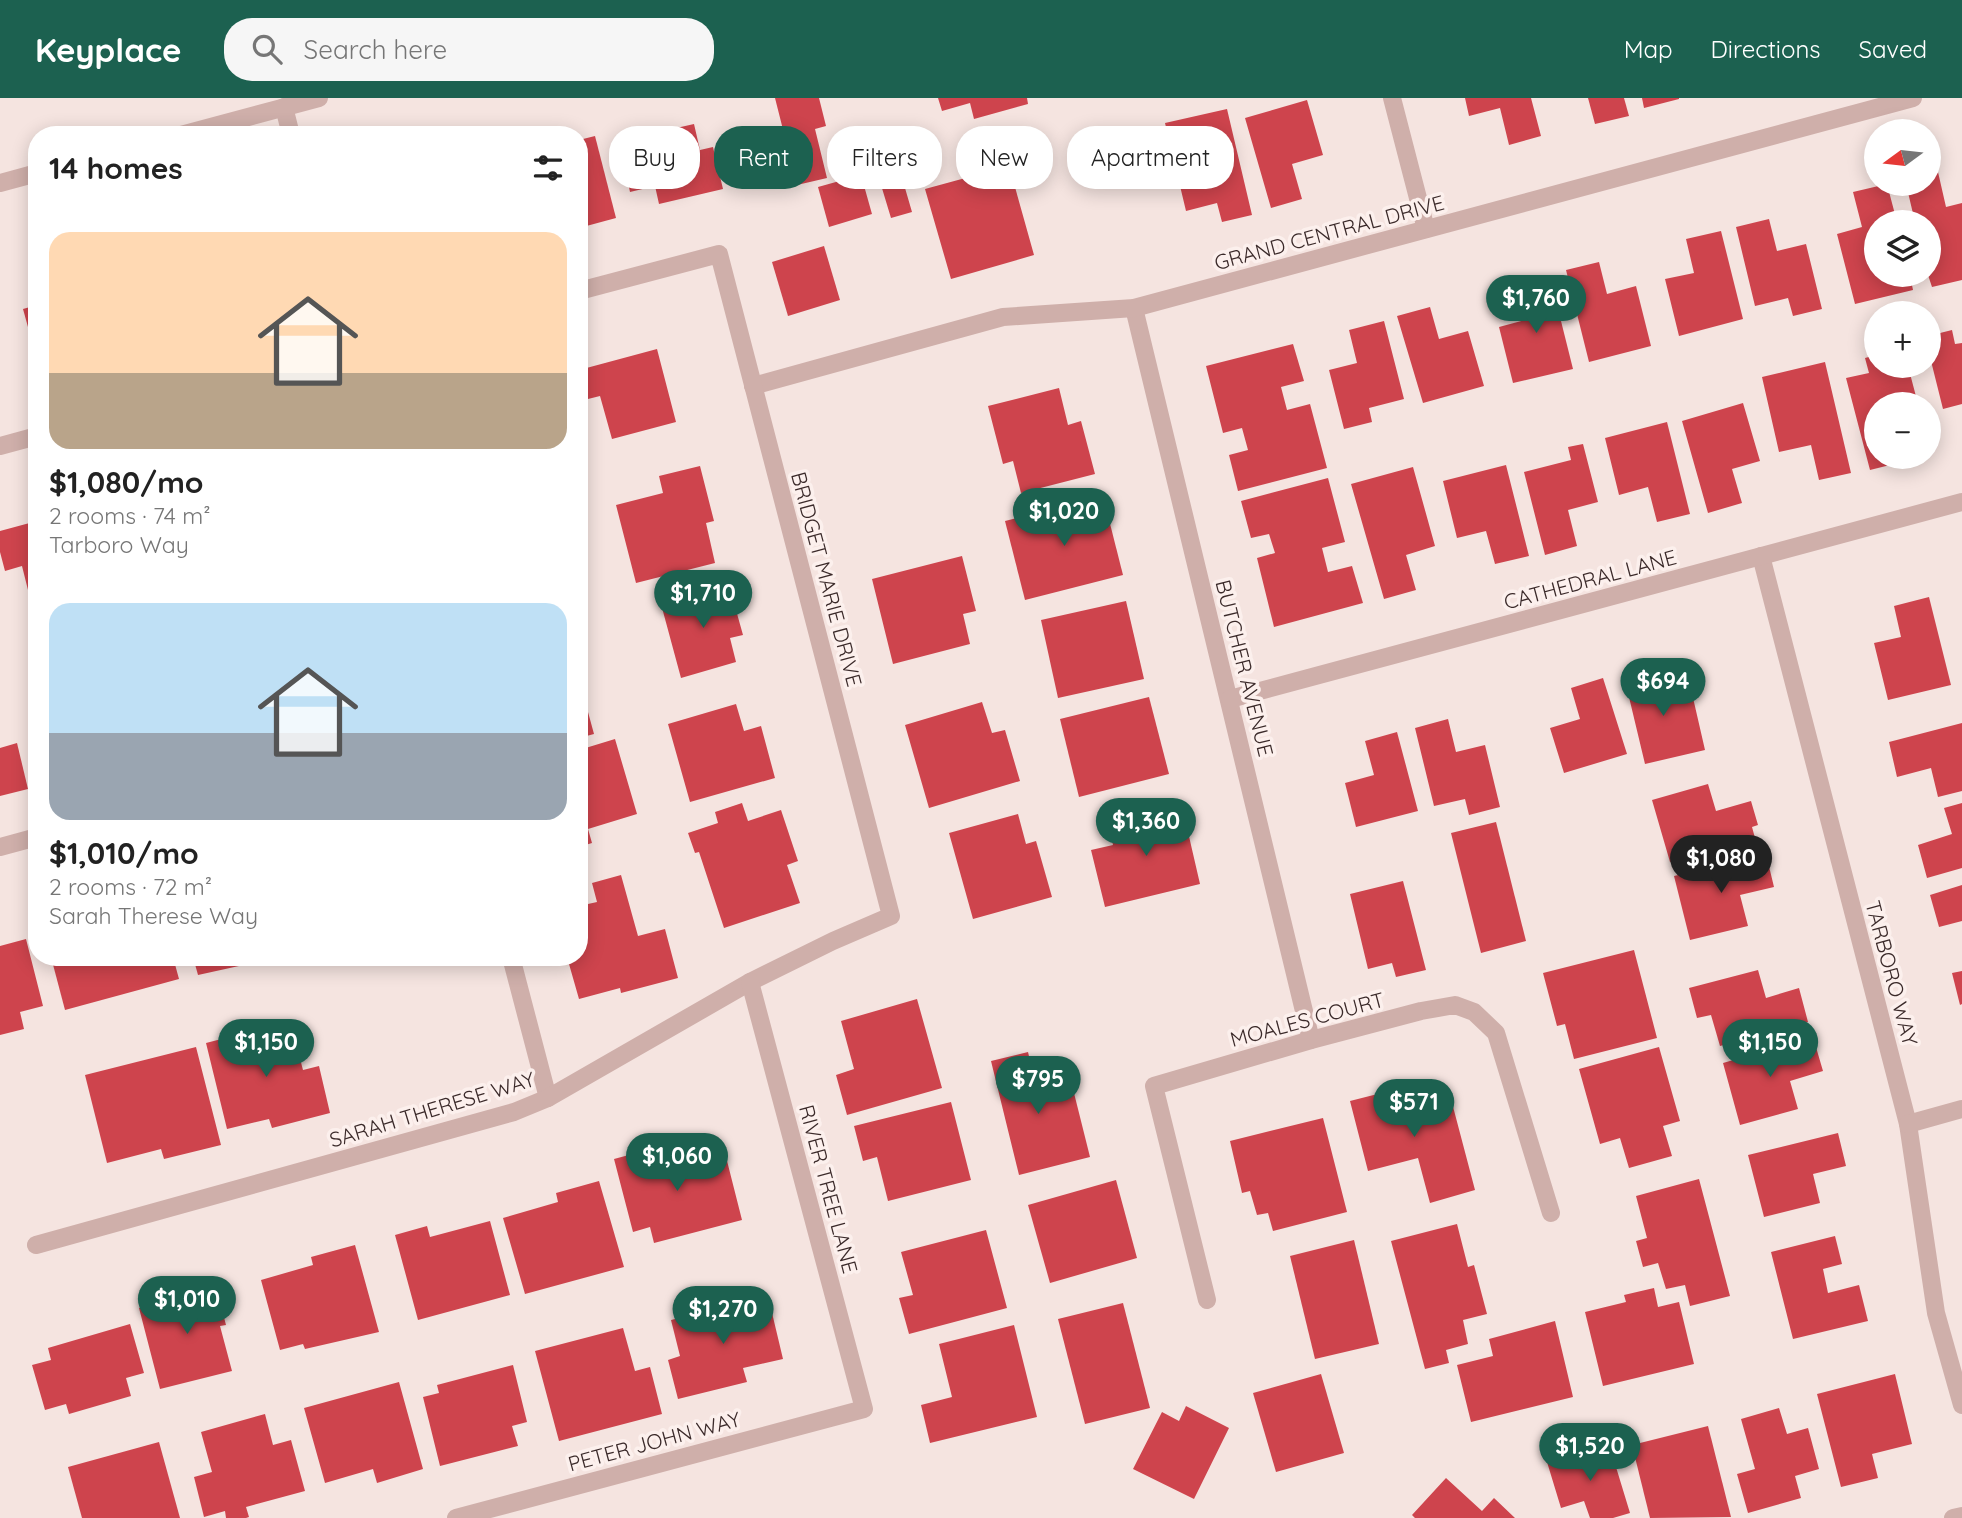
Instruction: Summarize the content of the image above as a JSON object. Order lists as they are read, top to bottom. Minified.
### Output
{"streets":{"street":["GRAND CENTRAL DRIVE","BRIDGET MARIE DRIVE","CATHEDRAL LANE","BUTCHER AVENUE","TARBORO WAY","MOALES COURT","SARAH THERESE WAY","RIVER TREE LANE","PETER JOHN WAY"]},"crossings":[["GRAND CENTRAL DRIVE","BRIDGET MARIE DRIVE"],["GRAND CENTRAL DRIVE","BUTCHER AVENUE"],["BRIDGET MARIE DRIVE","SARAH THERESE WAY"],["CATHEDRAL LANE","BUTCHER AVENUE"],["CATHEDRAL LANE","TARBORO WAY"],["BUTCHER AVENUE","MOALES COURT"],["SARAH THERESE WAY","RIVER TREE LANE"],["RIVER TREE LANE","PETER JOHN WAY"]],"north":"left","page":{"header":"Keyplace","search":"Search here","nav":["Map","Directions","Saved"],"map_buttons":["+","−"],"chip":["Buy","Rent","Filters","New","Apartment"],"heading":"14 homes","list":[{"name":"$1,080/mo","note":"2 rooms · 74 m² · Tarboro Way"},{"name":"$1,010/mo","note":"2 rooms · 72 m² · Sarah Therese Way"}],"price":["$1,760","$1,020","$1,710","$694","$1,360","$1,080","$1,150","$1,150","$795","$571","$1,060","$1,010","$1,270","$1,520"]}}
